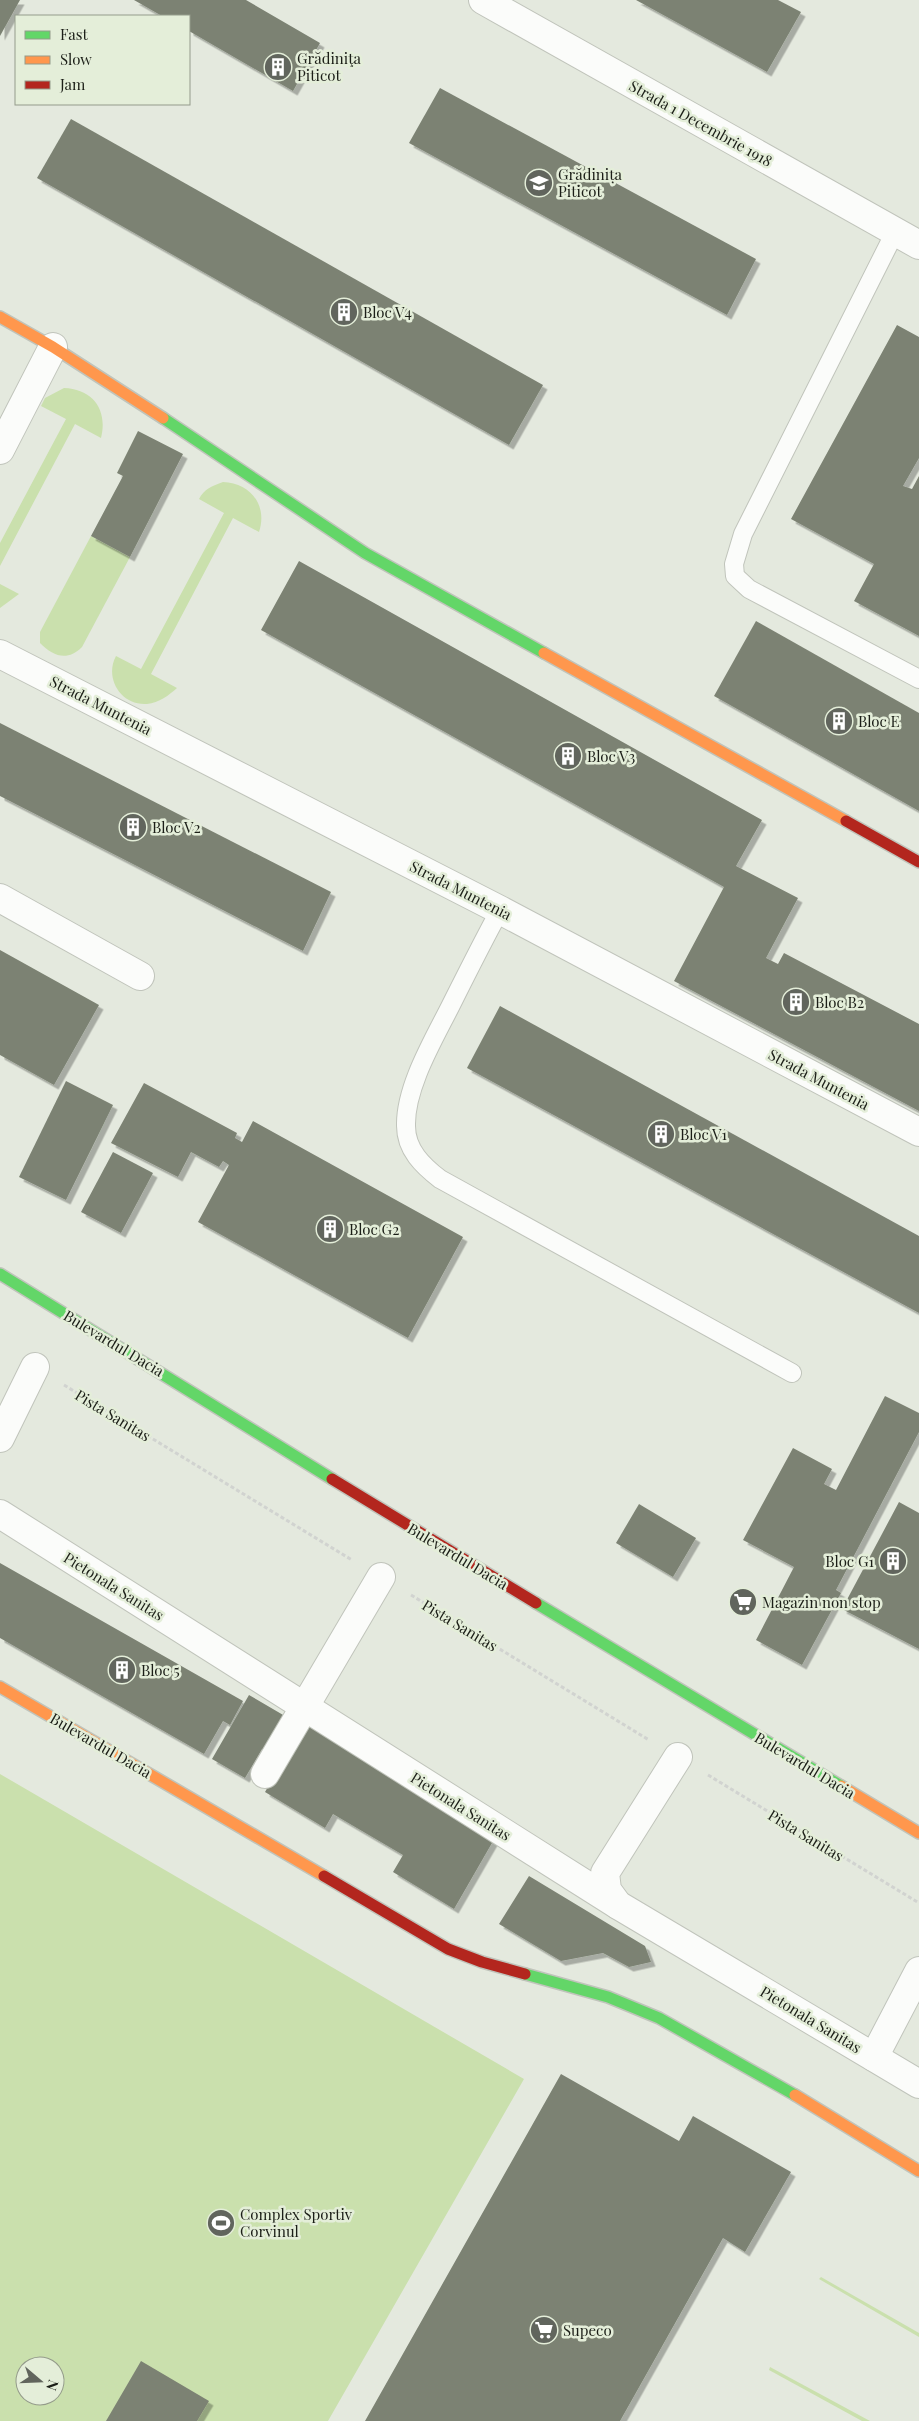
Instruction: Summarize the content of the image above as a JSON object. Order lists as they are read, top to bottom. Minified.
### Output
{"streets":{"street":["Strada 1 Decembrie 1918","Strada Muntenia","Bulevardul Dacia","Pietonala Sanitas"],"path":["Pista Sanitas"]},"places":{"building":["Grădiniţa Piticot","Bloc V4","Bloc E","Bloc V3","Bloc V2","Bloc B2","Bloc V1","Bloc G2","Bloc G1","Bloc 5"],"school or university":["Grădinița Piticot"],"supermarket":["Magazin non stop","Supeco"],"sports":["Complex Sportiv Corvinul"]},"legend":["Fast","Slow","Jam"],"north":"right"}
